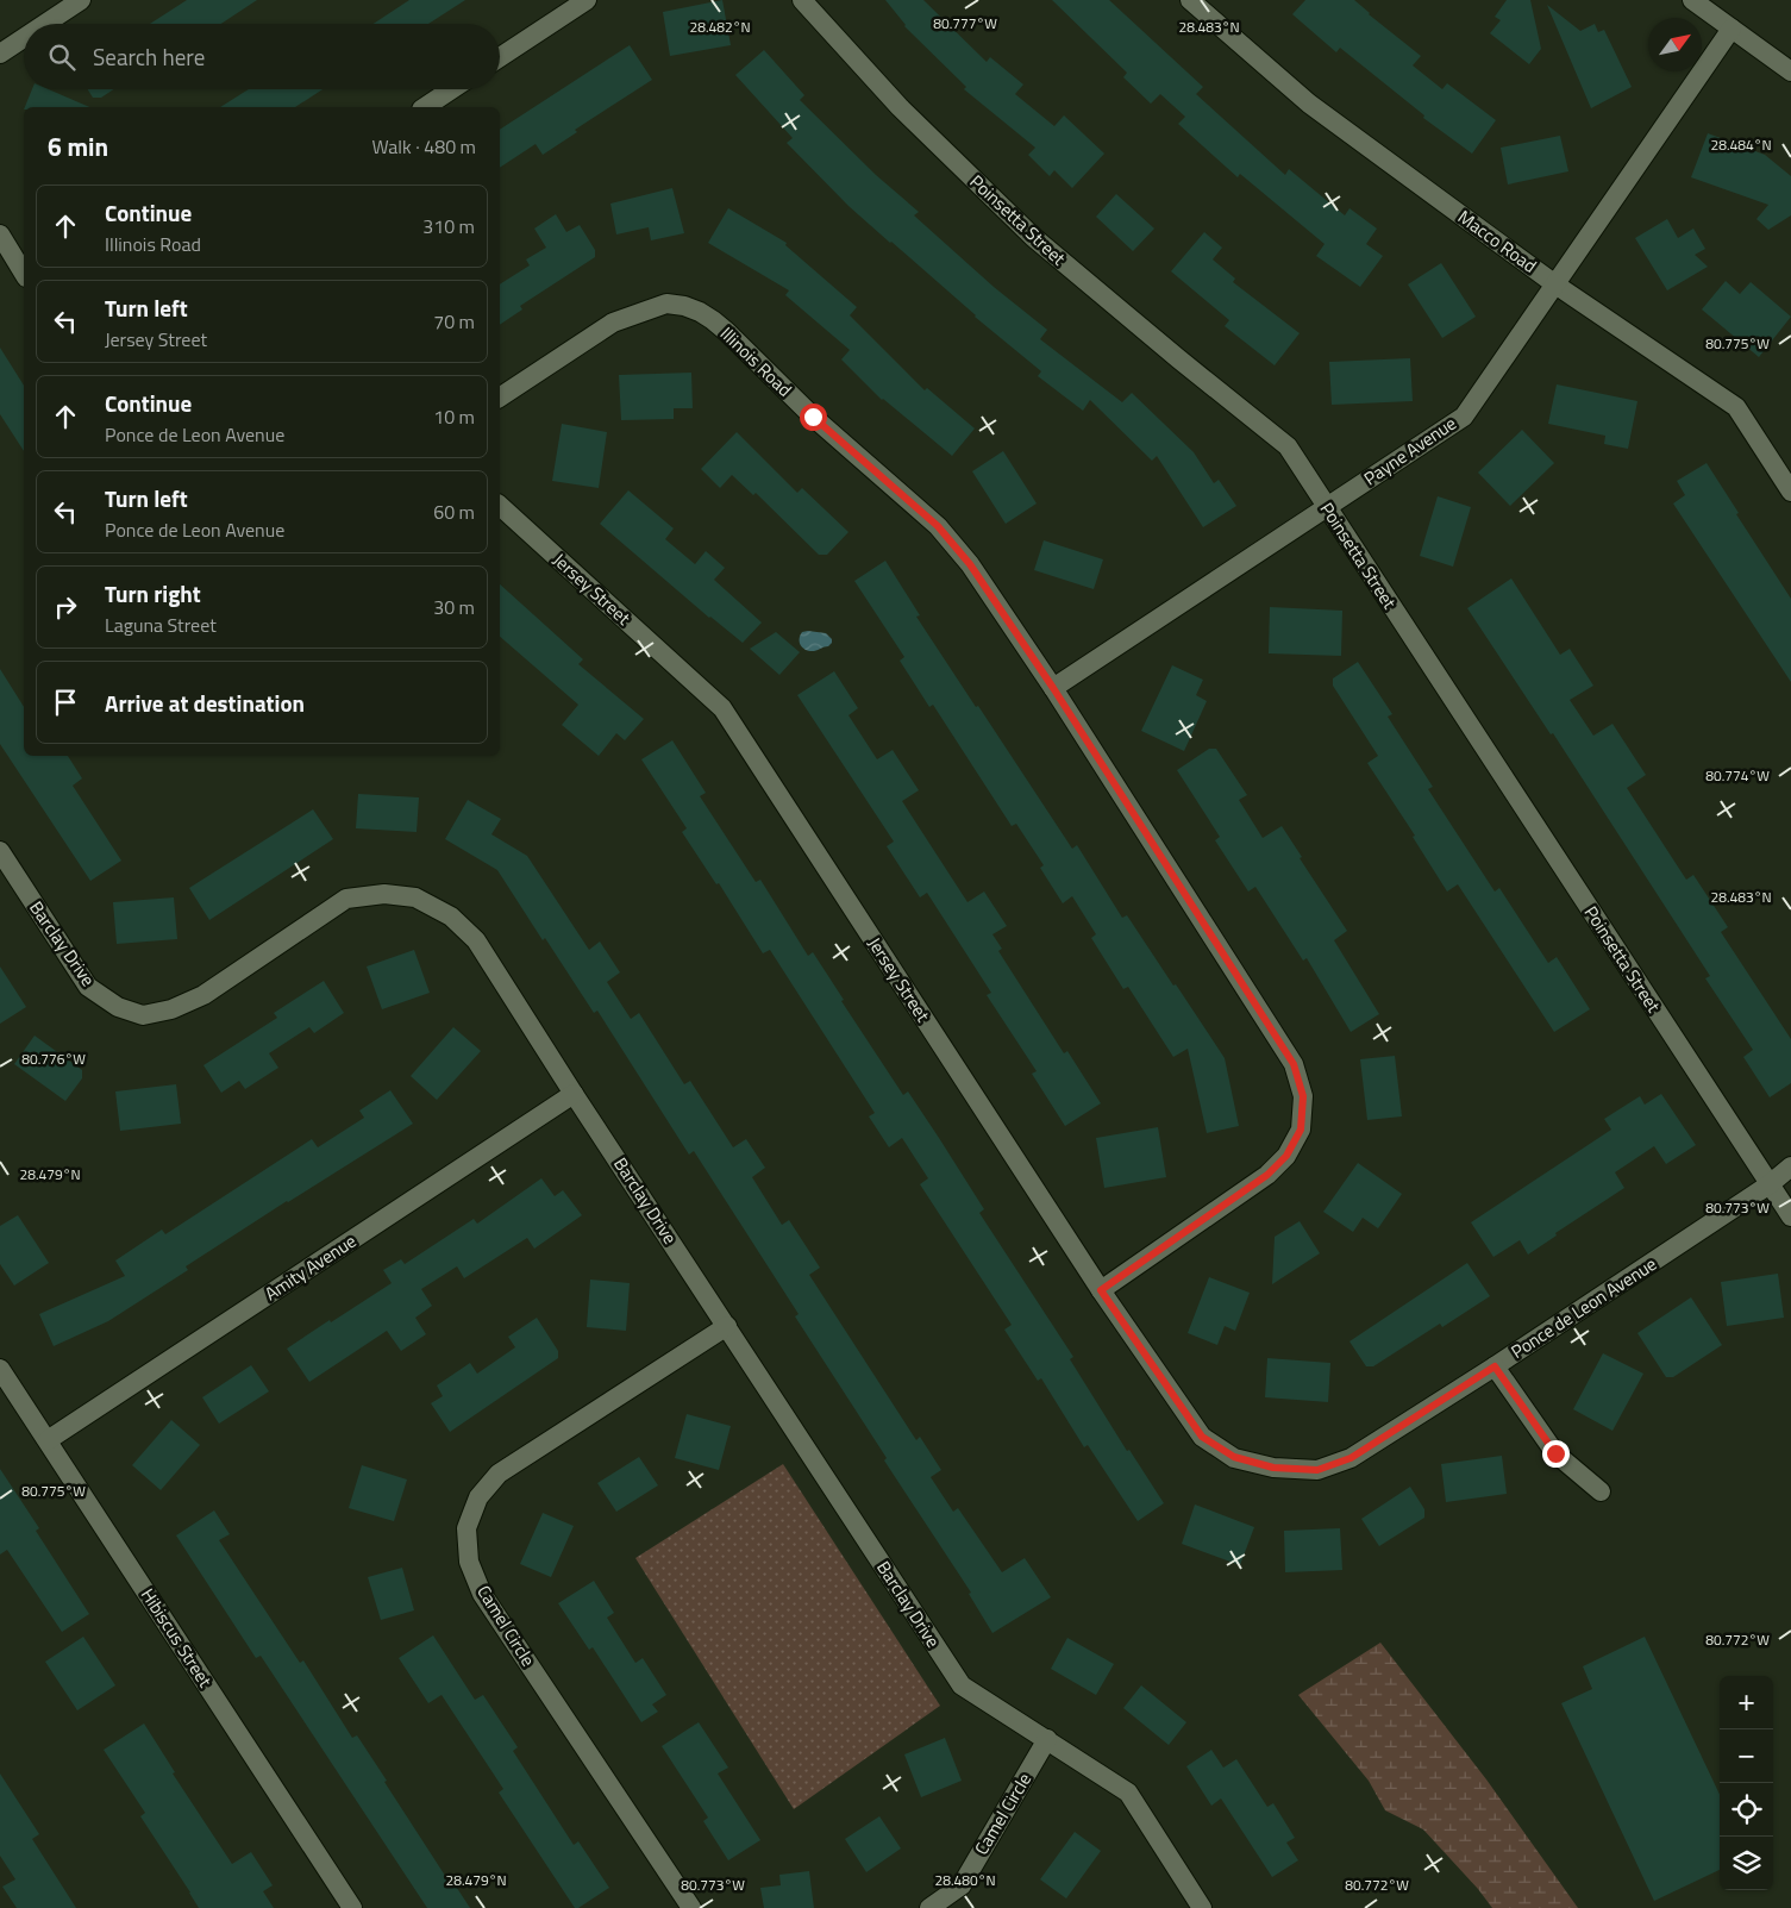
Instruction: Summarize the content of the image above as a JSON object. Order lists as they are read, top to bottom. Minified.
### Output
{"streets":{"street":["Poinsetta Street","Macco Road","Illinois Road","Payne Avenue","Jersey Street","Barclay Drive","Amity Avenue","Ponce de Leon Avenue","Camel Circle","Hibiscus Street"]},"crossings":[["Poinsetta Street","Payne Avenue"],["Poinsetta Street","Ponce de Leon Avenue"],["Macco Road","Payne Avenue"],["Illinois Road","Payne Avenue"],["Illinois Road","Jersey Street"],["Jersey Street","Ponce de Leon Avenue"],["Barclay Drive","Amity Avenue"],["Barclay Drive","Camel Circle"],["Amity Avenue","Hibiscus Street"]],"north":"top right","page":{"search":"Search here","heading":["6 min","Walk · 480 m"],"list":[["Continue","Illinois Road","310 m"],["Turn left","Jersey Street","70 m"],["Continue","Ponce de Leon Avenue","10 m"],["Turn left","Ponce de Leon Avenue","60 m"],["Turn right","Laguna Street","30 m"],"Arrive at destination"],"map_buttons":["+","−"]},"coordinates":["80.777°W","28.482°N","28.483°N","28.484°N","80.775°W","80.774°W","80.776°W","28.479°N","80.773°W","80.772°W","28.480°N"]}
